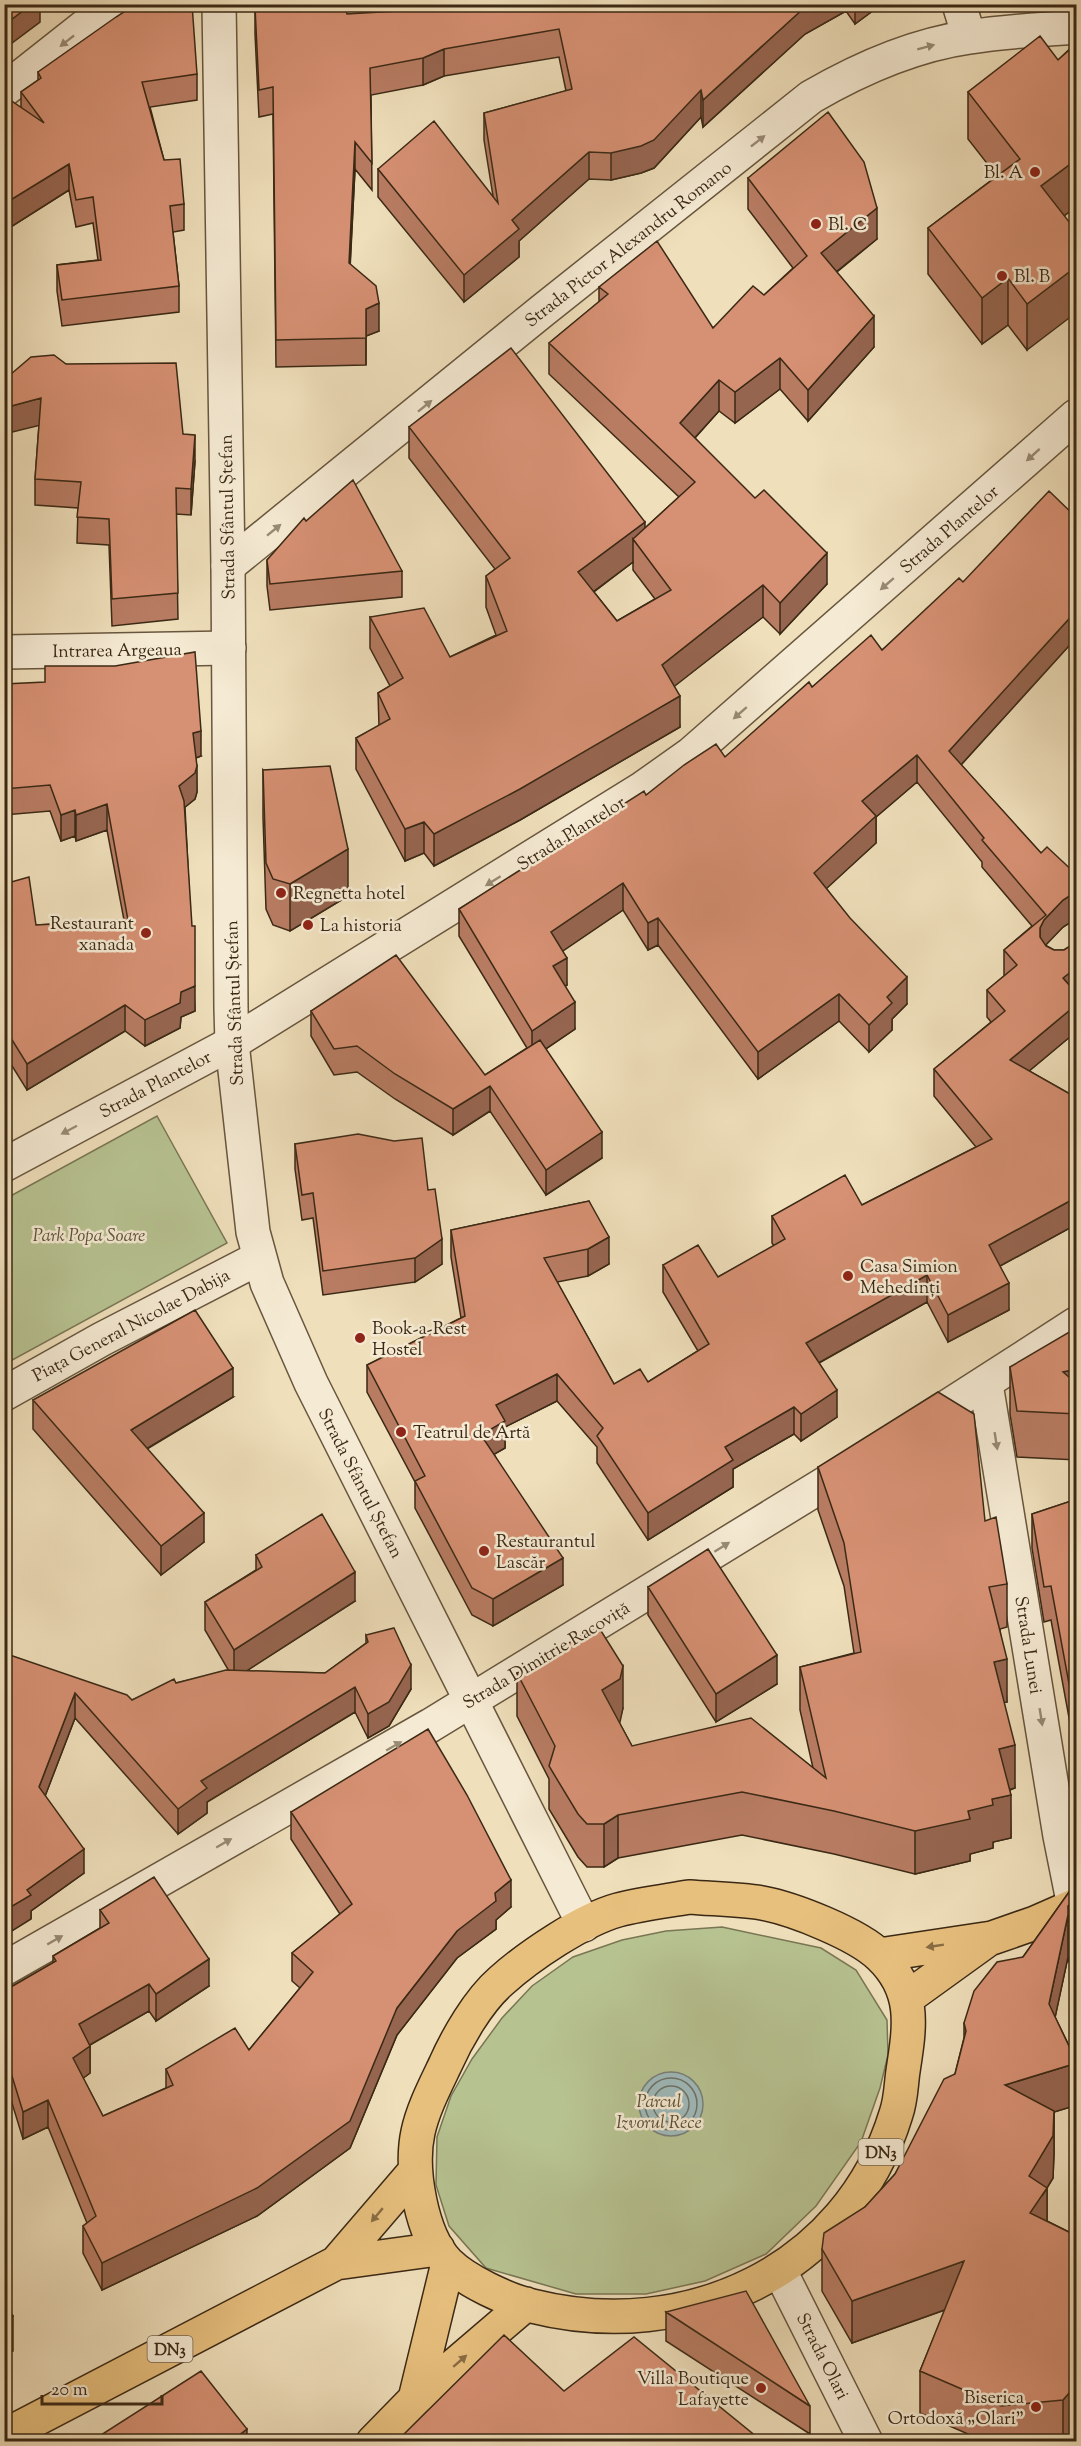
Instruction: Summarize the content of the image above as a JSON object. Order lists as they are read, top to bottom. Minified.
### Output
{"streets":{"main road":["DN3"],"street":["Strada Pictor Alexandru Romano","Strada Sfântul Ștefan","Strada Plantelor","Intrarea Argeaua","Piața General Nicolae Dabija","Strada Lunei","Strada Dimitrie Racoviță","Strada Olari"]},"crossings":[["Strada Pictor Alexandru Romano","Strada Sfântul Ștefan"],["Strada Sfântul Ștefan","Strada Plantelor"],["Strada Sfântul Ștefan","Intrarea Argeaua"],["Strada Sfântul Ștefan","Piața General Nicolae Dabija"],["Strada Sfântul Ștefan","Strada Dimitrie Racoviță"],["Strada Sfântul Ștefan","DN3"],["Strada Lunei","Strada Dimitrie Racoviță"],["DN3","Strada Olari"]],"one_way":["Strada Pictor Alexandru Romano","Strada Plantelor","Strada Lunei","Strada Dimitrie Racoviță"],"parks":["Park Popa Soare","Parcul Izvorul Rece"],"places":["Bl. A","Bl. C","Bl. B","Regnetta hotel","La historia","Restaurant xanada","Casa Simion Mehedinți","Book-a-Rest Hostel","Teatrul de Artă","Restaurantul Lascăr","Villa Boutique Lafayette","Biserica Ortodoxă „Olari”"],"scale_bar":"20 m"}
